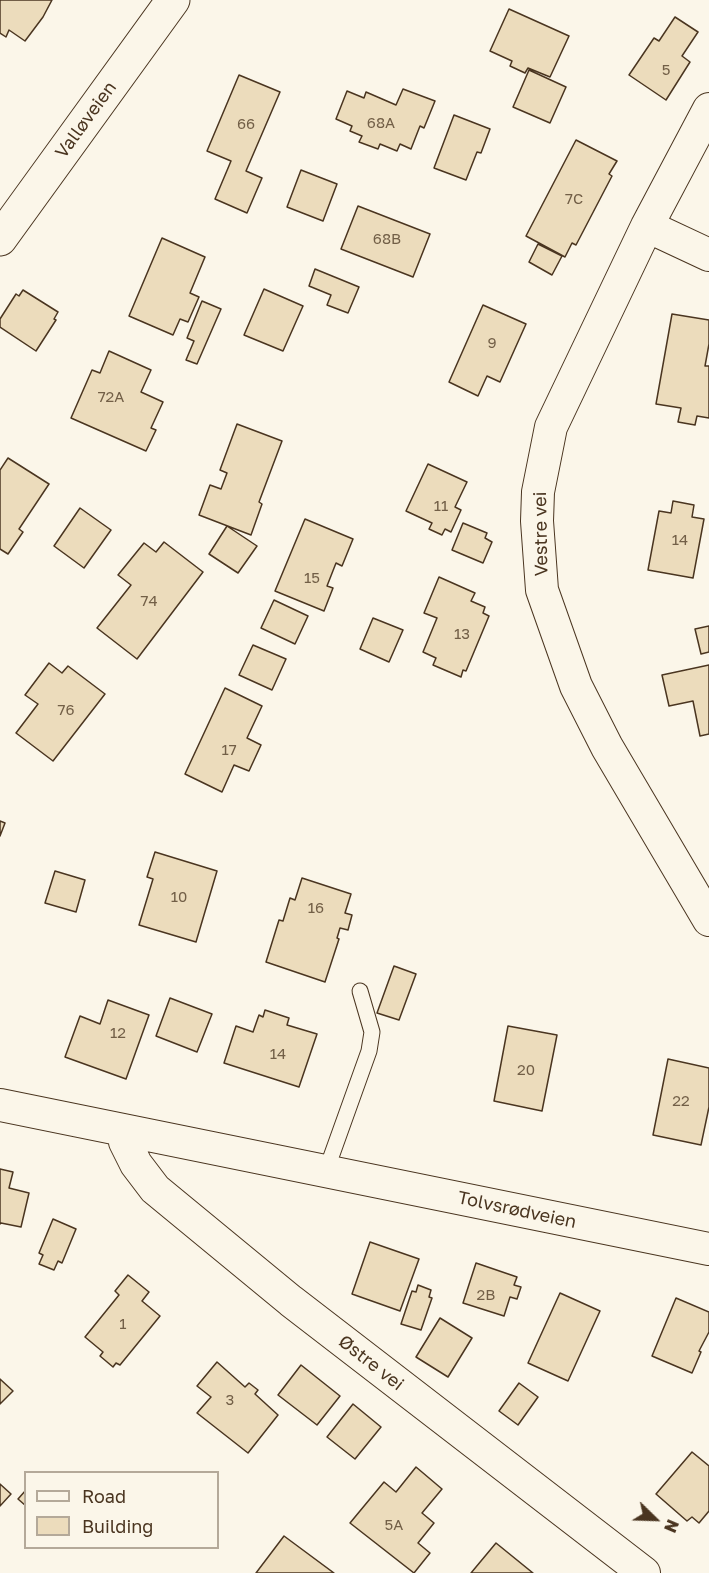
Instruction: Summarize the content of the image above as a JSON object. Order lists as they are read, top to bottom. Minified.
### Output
{"streets":{"main road":["Valløveien"],"street":["Vestre vei","Tolvsrødveien","Østre vei"]},"crossings":[["Tolvsrødveien","Østre vei"]],"house_numbers":["5","68A","66","7C","68B","9","72A","11","14","15","74","13","76","17","10","16","12","14","20","22","2B","1","3","5A"],"legend":["Road","Building"],"north":"bottom right"}
